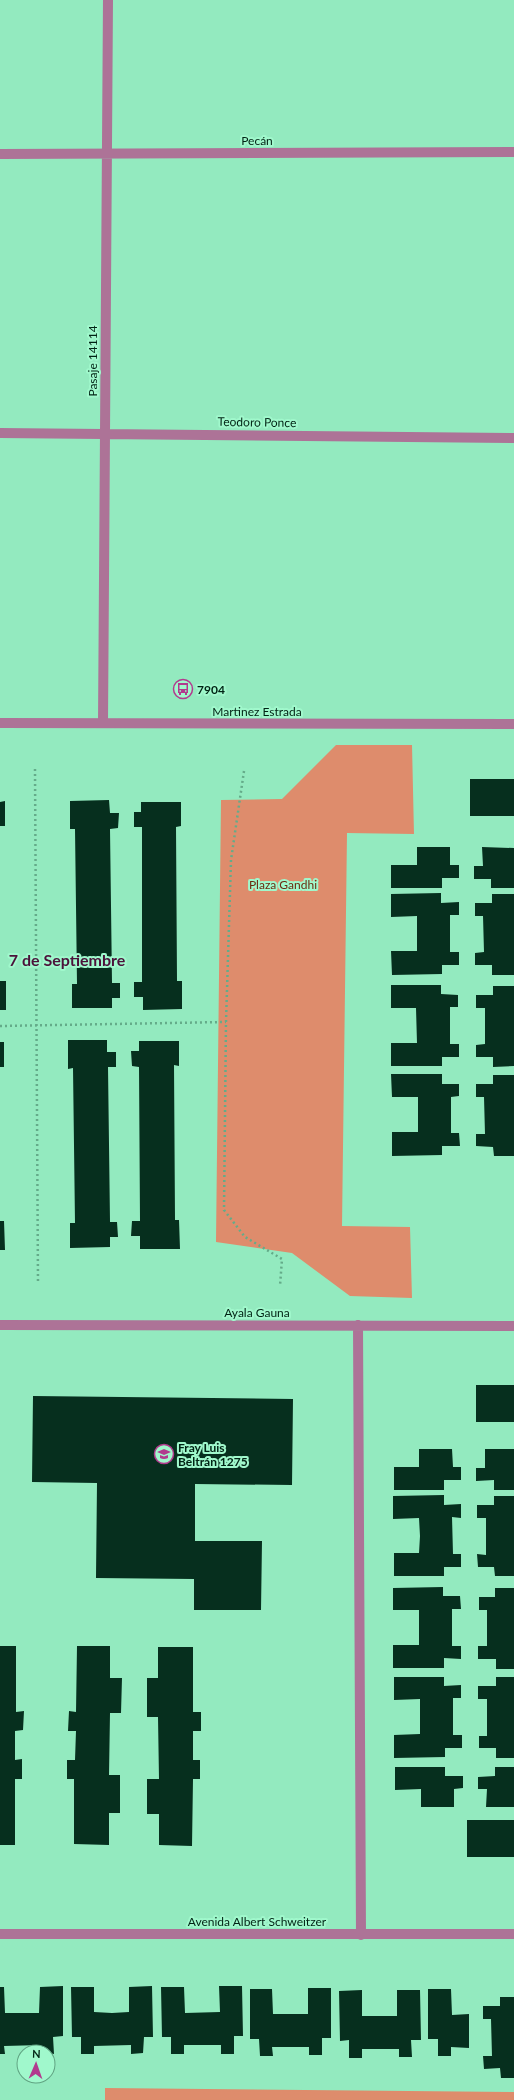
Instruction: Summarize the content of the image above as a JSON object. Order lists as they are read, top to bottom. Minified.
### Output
{"streets":{"street":["Pecán","Pasaje 14114","Teodoro Ponce","Martinez Estrada","Ayala Gauna","Avenida Albert Schweitzer"]},"crossings":[["Pecán","Pasaje 14114"],["Pasaje 14114","Teodoro Ponce"],["Pasaje 14114","Martinez Estrada"]],"districts":["7 de Septiembre"],"parks":["Plaza Gandhi"],"places":{"bus stop":["7904"],"school or university":["Fray Luis Beltrán 1275"]},"north":"top"}
